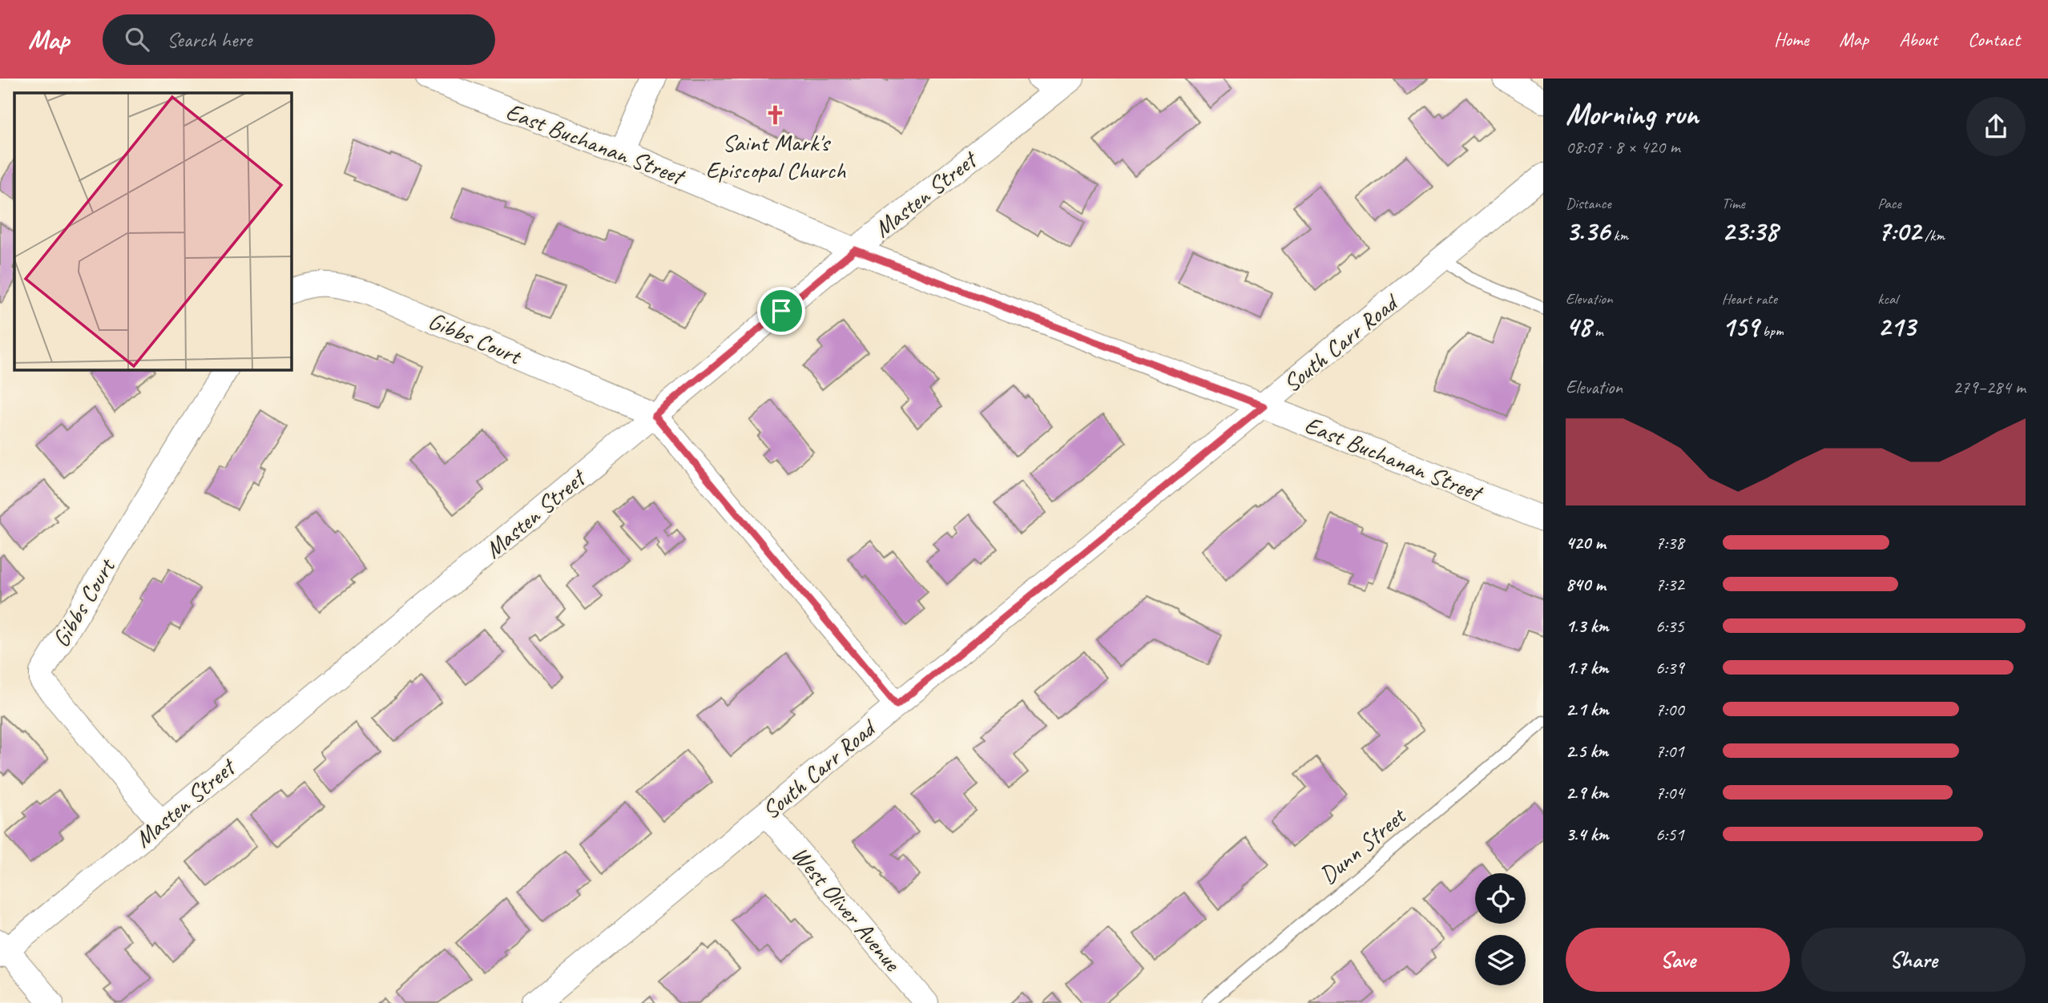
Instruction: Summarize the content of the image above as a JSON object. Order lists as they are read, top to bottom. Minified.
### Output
{"streets":{"street":["East Buchanan Street","Masten Street","Gibbs Court","South Carr Road","West Oliver Avenue"],"lane":["Dunn Street"]},"crossings":[["East Buchanan Street","Masten Street"],["East Buchanan Street","South Carr Road"],["Masten Street","Gibbs Court"],["South Carr Road","West Oliver Avenue"]],"places":{"church":["Saint Mark's Episcopal Church"]},"page":{"header":"Map","search":"Search here","nav":["Home","Map","About","Contact"],"heading":["Morning run","08:07 · 8 × 420 m"],"stats":[["Distance","3.36 km"],["Time","23:38"],["Pace","7:02 /km"],["Elevation","48 m"],["Heart rate","159 bpm"],["kcal","213"]],"chart":["Elevation","279–284 m"],"list":[{"name":"420 m","note":"7:38"},{"name":"840 m","note":"7:32"},{"name":"1.3 km","note":"6:35"},{"name":"1.7 km","note":"6:39"},{"name":"2.1 km","note":"7:00"},{"name":"2.5 km","note":"7:01"},{"name":"2.9 km","note":"7:04"},{"name":"3.4 km","note":"6:51"}],"buttons":["Save","Share"]}}
